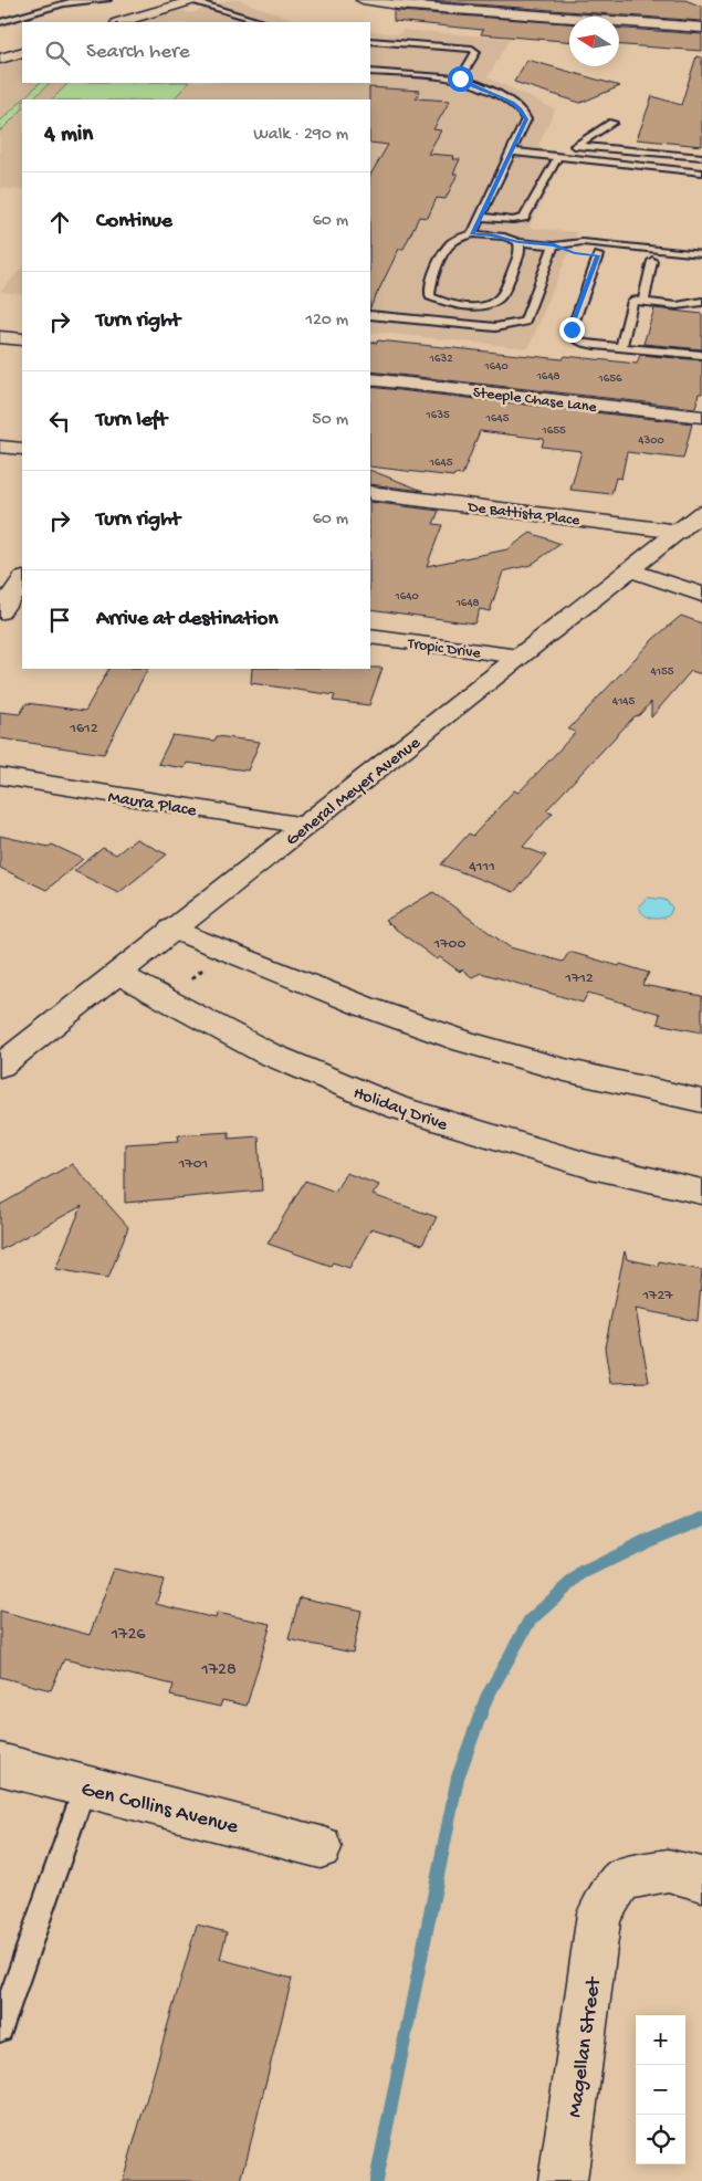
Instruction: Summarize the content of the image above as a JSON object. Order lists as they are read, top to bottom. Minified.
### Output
{"streets":{"street":["Steeple Chase Lane","De Battista Place","Tropic Drive","General Meyer Avenue","Maura Place","Holiday Drive","Gen Collins Avenue","Magellan Street"]},"crossings":[["De Battista Place","General Meyer Avenue"],["Tropic Drive","General Meyer Avenue"],["General Meyer Avenue","Maura Place"],["General Meyer Avenue","Holiday Drive"]],"house_numbers":["1632","1640","1648","1656","1635","1645","1655","4300","1645","1640","1648","4155","4145","1612","4111","1700","1712","1701","1727","1726","1728"],"north":"left","page":{"search":"Search here","heading":["4 min","Walk · 290 m"],"list":[["Continue","60 m"],["Turn right","120 m"],["Turn left","50 m"],["Turn right","60 m"],"Arrive at destination"],"map_buttons":["+","−"]}}
